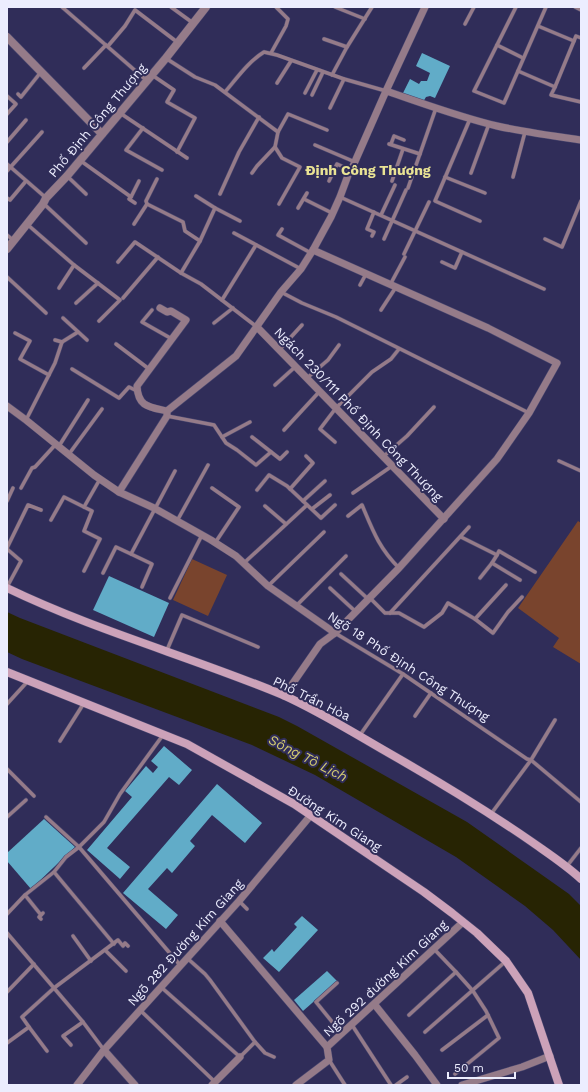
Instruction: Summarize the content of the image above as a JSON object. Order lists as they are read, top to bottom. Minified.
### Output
{"streets":{"main road":["Phố Trần Hòa","Đường Kim Giang"],"street":["Phố Định Công Thượng","Ngách 230/111 Phố Định Công Thượng","Ngõ 18 Phố Định Công Thượng","Ngõ 282 Đường Kim Giang","Ngõ 292 đường Kim Giang"]},"crossings":[["Đường Kim Giang","Ngõ 282 Đường Kim Giang"],["Đường Kim Giang","Ngõ 292 đường Kim Giang"]],"districts":["Định Công Thượng"],"water":["Sông Tô Lịch"],"scale_bar":"50 m"}
